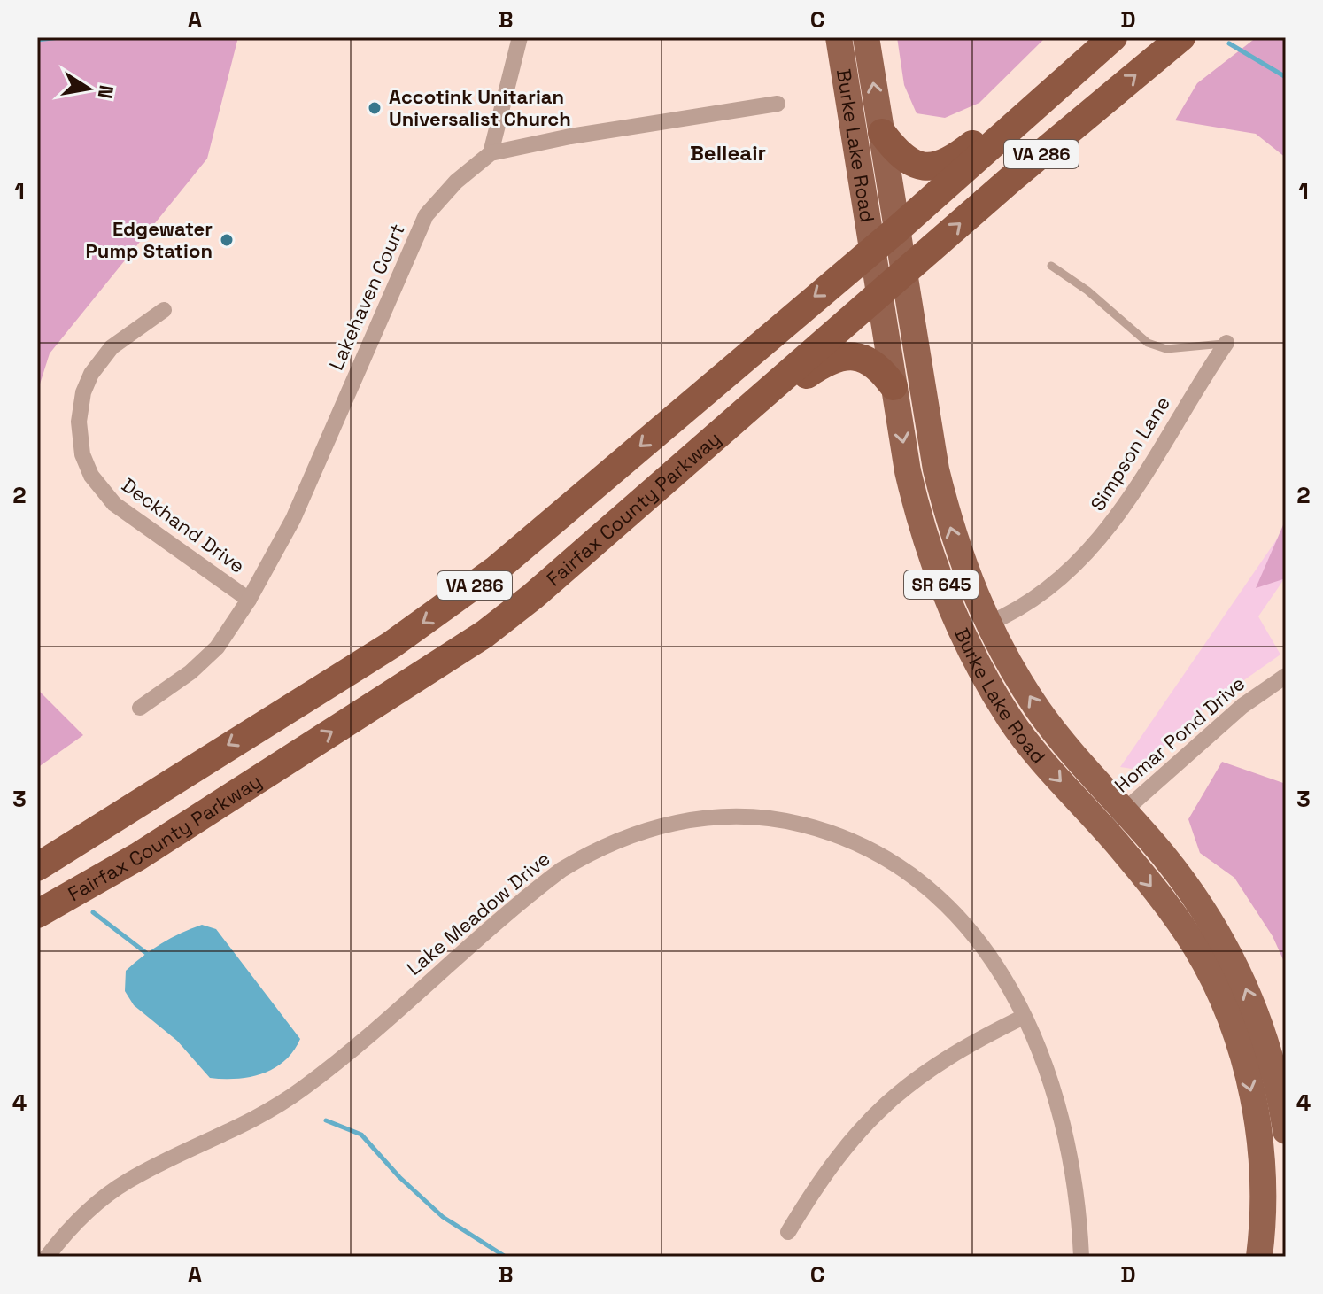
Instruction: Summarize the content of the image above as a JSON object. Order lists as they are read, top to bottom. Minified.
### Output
{"streets":{"highway":["VA 286","Fairfax County Parkway"],"main road":["Burke Lake Road","SR 645"],"street":["Lakehaven Court","Simpson Lane","Deckhand Drive","Homar Pond Drive","Lake Meadow Drive"]},"crossings":[["Burke Lake Road","Simpson Lane"],["Burke Lake Road","Fairfax County Parkway"],["Burke Lake Road","Homar Pond Drive"],["Lakehaven Court","Deckhand Drive"]],"districts":["Belleair"],"places":["Accotink Unitarian Universalist Church","Edgewater Pump Station"],"north":"right","grid":{"columns":["A","B","C","D"],"rows":["1","2","3","4"]}}
